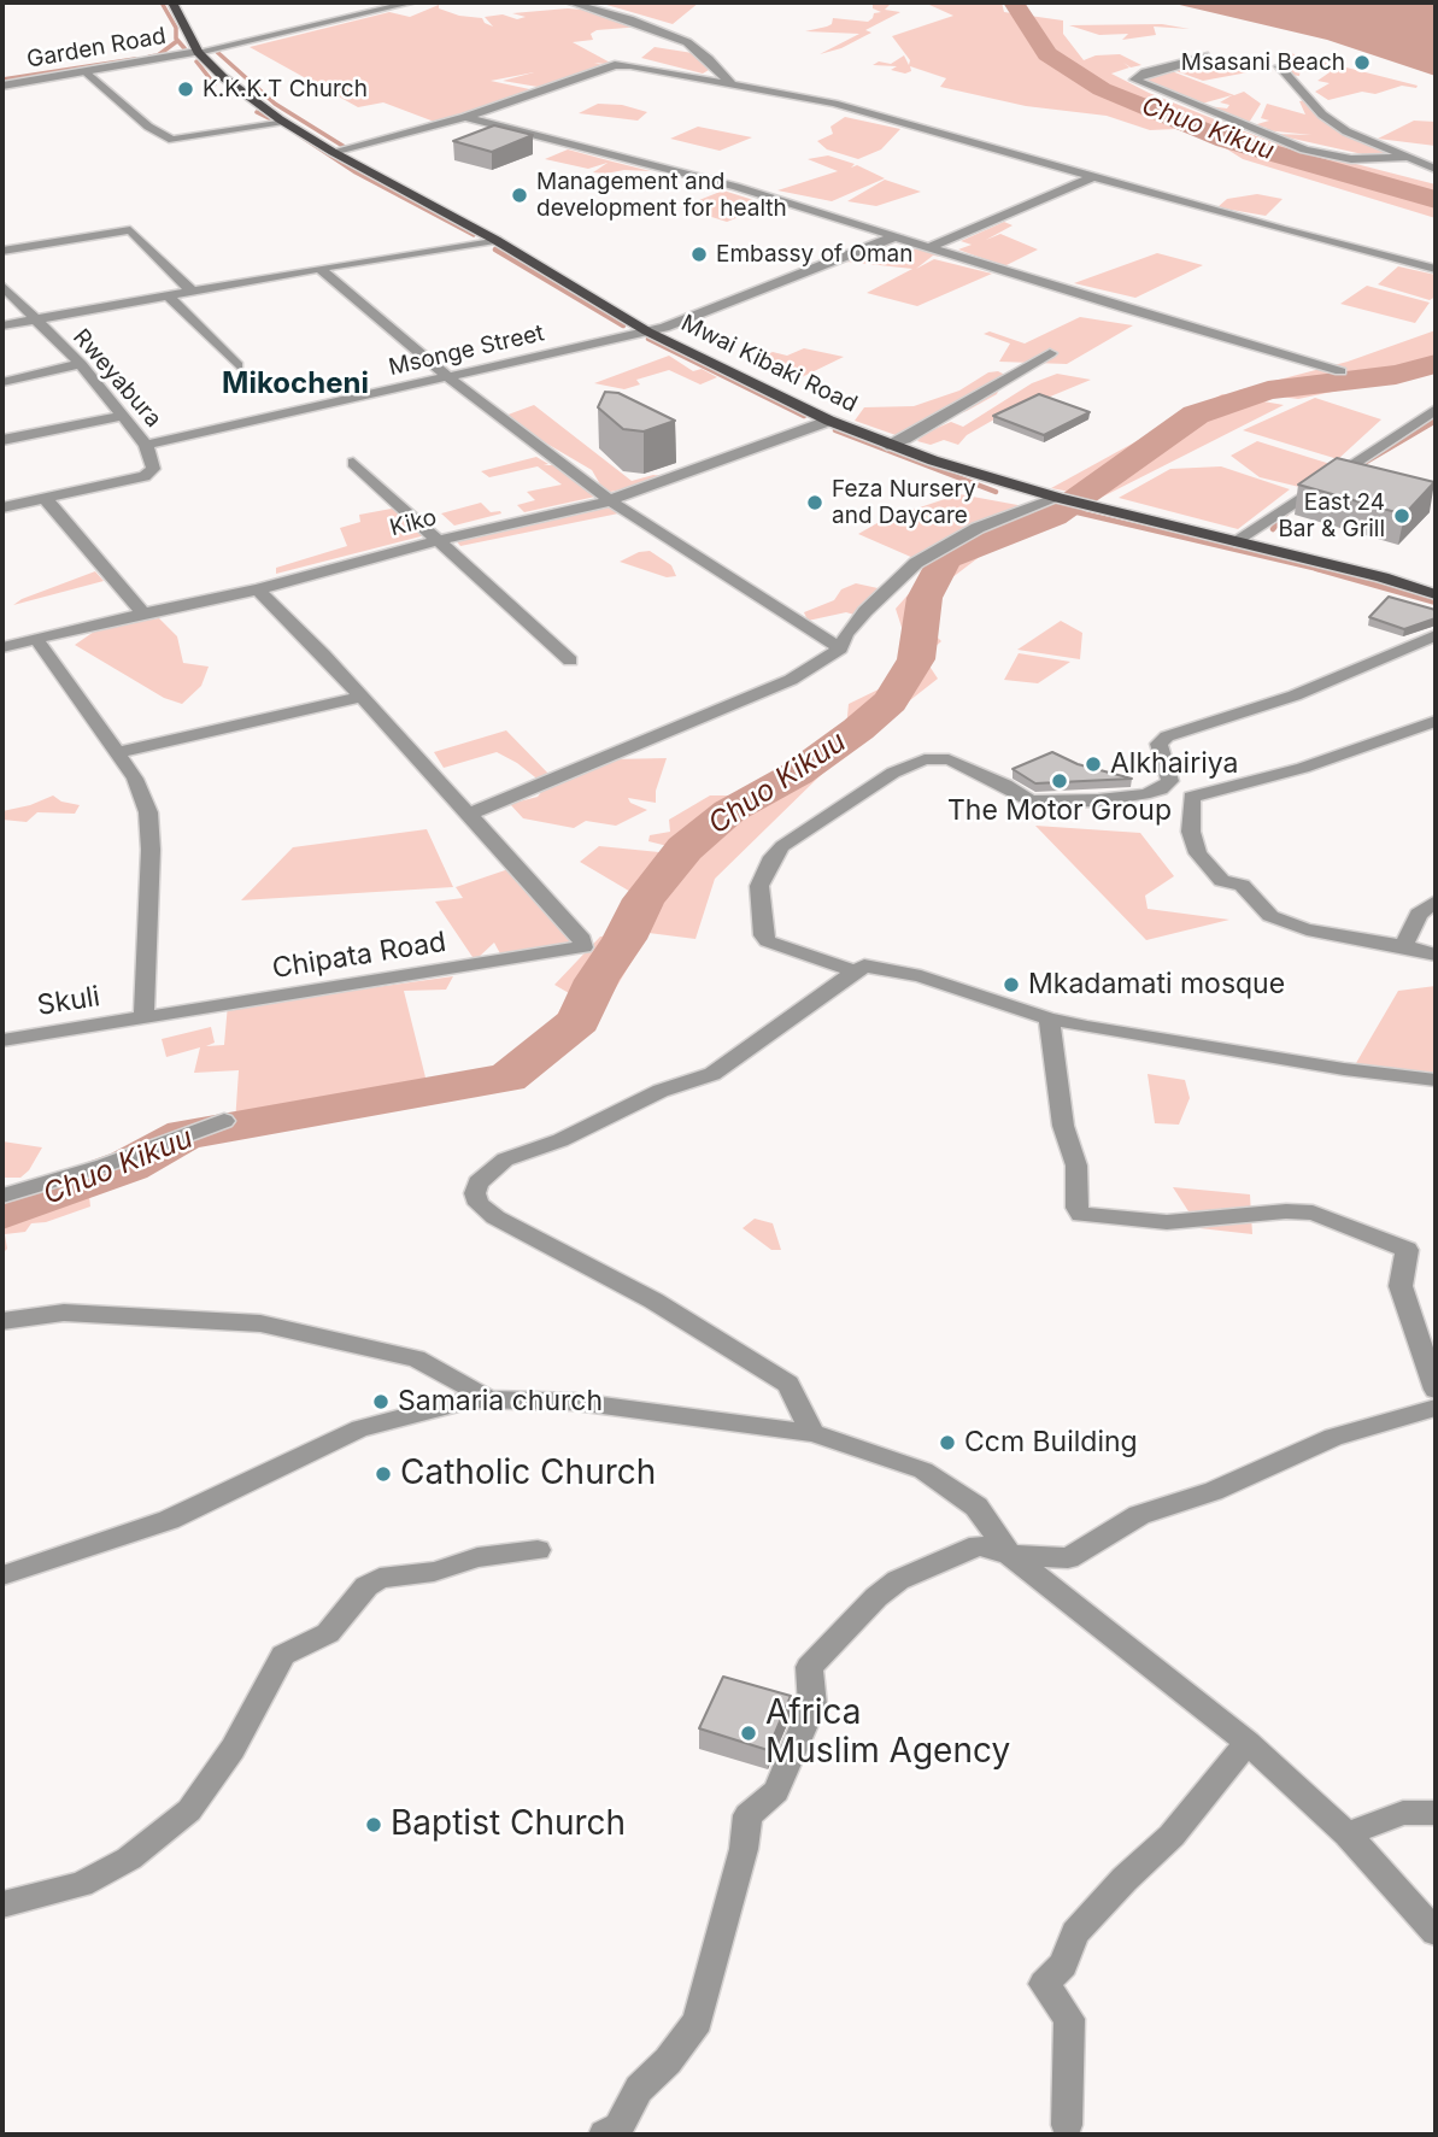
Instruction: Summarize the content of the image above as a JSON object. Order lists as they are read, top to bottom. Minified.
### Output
{"streets":{"main road":["Mwai Kibaki Road"],"street":["Garden Road","Msonge Street","Rweyabura","Kiko","Chipata Road","Skuli"]},"crossings":[["Garden Road","Mwai Kibaki Road"],["Msonge Street","Mwai Kibaki Road"],["Msonge Street","Rweyabura"],["Mwai Kibaki Road","Kiko"],["Chipata Road","Skuli"]],"districts":["Mikocheni"],"water":["Chuo Kikuu"],"places":["Msasani Beach","K.K.K.T Church","Management and development for health","Embassy of Oman","Feza Nursery and Daycare","East 24 Bar & Grill","Alkhairiya","The Motor Group","Mkadamati mosque","Samaria church","Ccm Building","Catholic Church","Africa Muslim Agency","Baptist Church"]}
